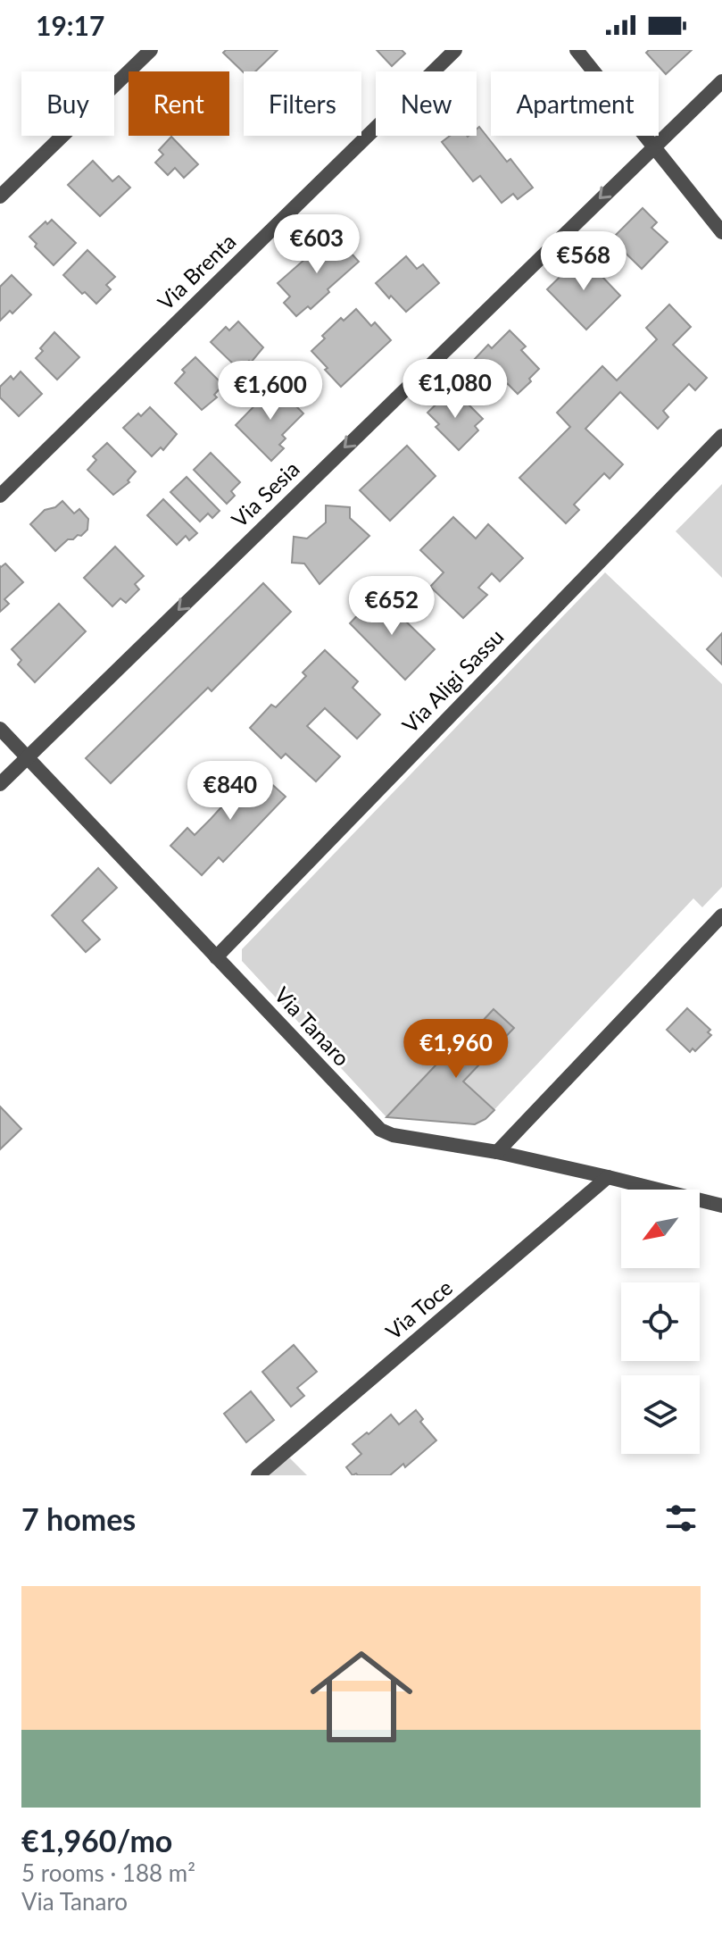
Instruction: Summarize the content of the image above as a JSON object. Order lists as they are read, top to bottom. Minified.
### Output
{"streets":{"street":["Via Brenta","Via Sesia","Via Aligi Sassu","Via Tanaro","Via Toce"]},"crossings":[["Via Sesia","Via Tanaro"],["Via Aligi Sassu","Via Tanaro"],["Via Tanaro","Via Toce"]],"one_way":["Via Sesia"],"north":"bottom left","page":{"status":"19:17","chip":["Buy","Rent","Filters","New","Apartment"],"price":["€603","€568","€1,080","€1,600","€652","€840","€1,960"],"heading":"7 homes","list":[{"name":"€1,960/mo","note":"5 rooms · 188 m² · Via Tanaro"}]}}
